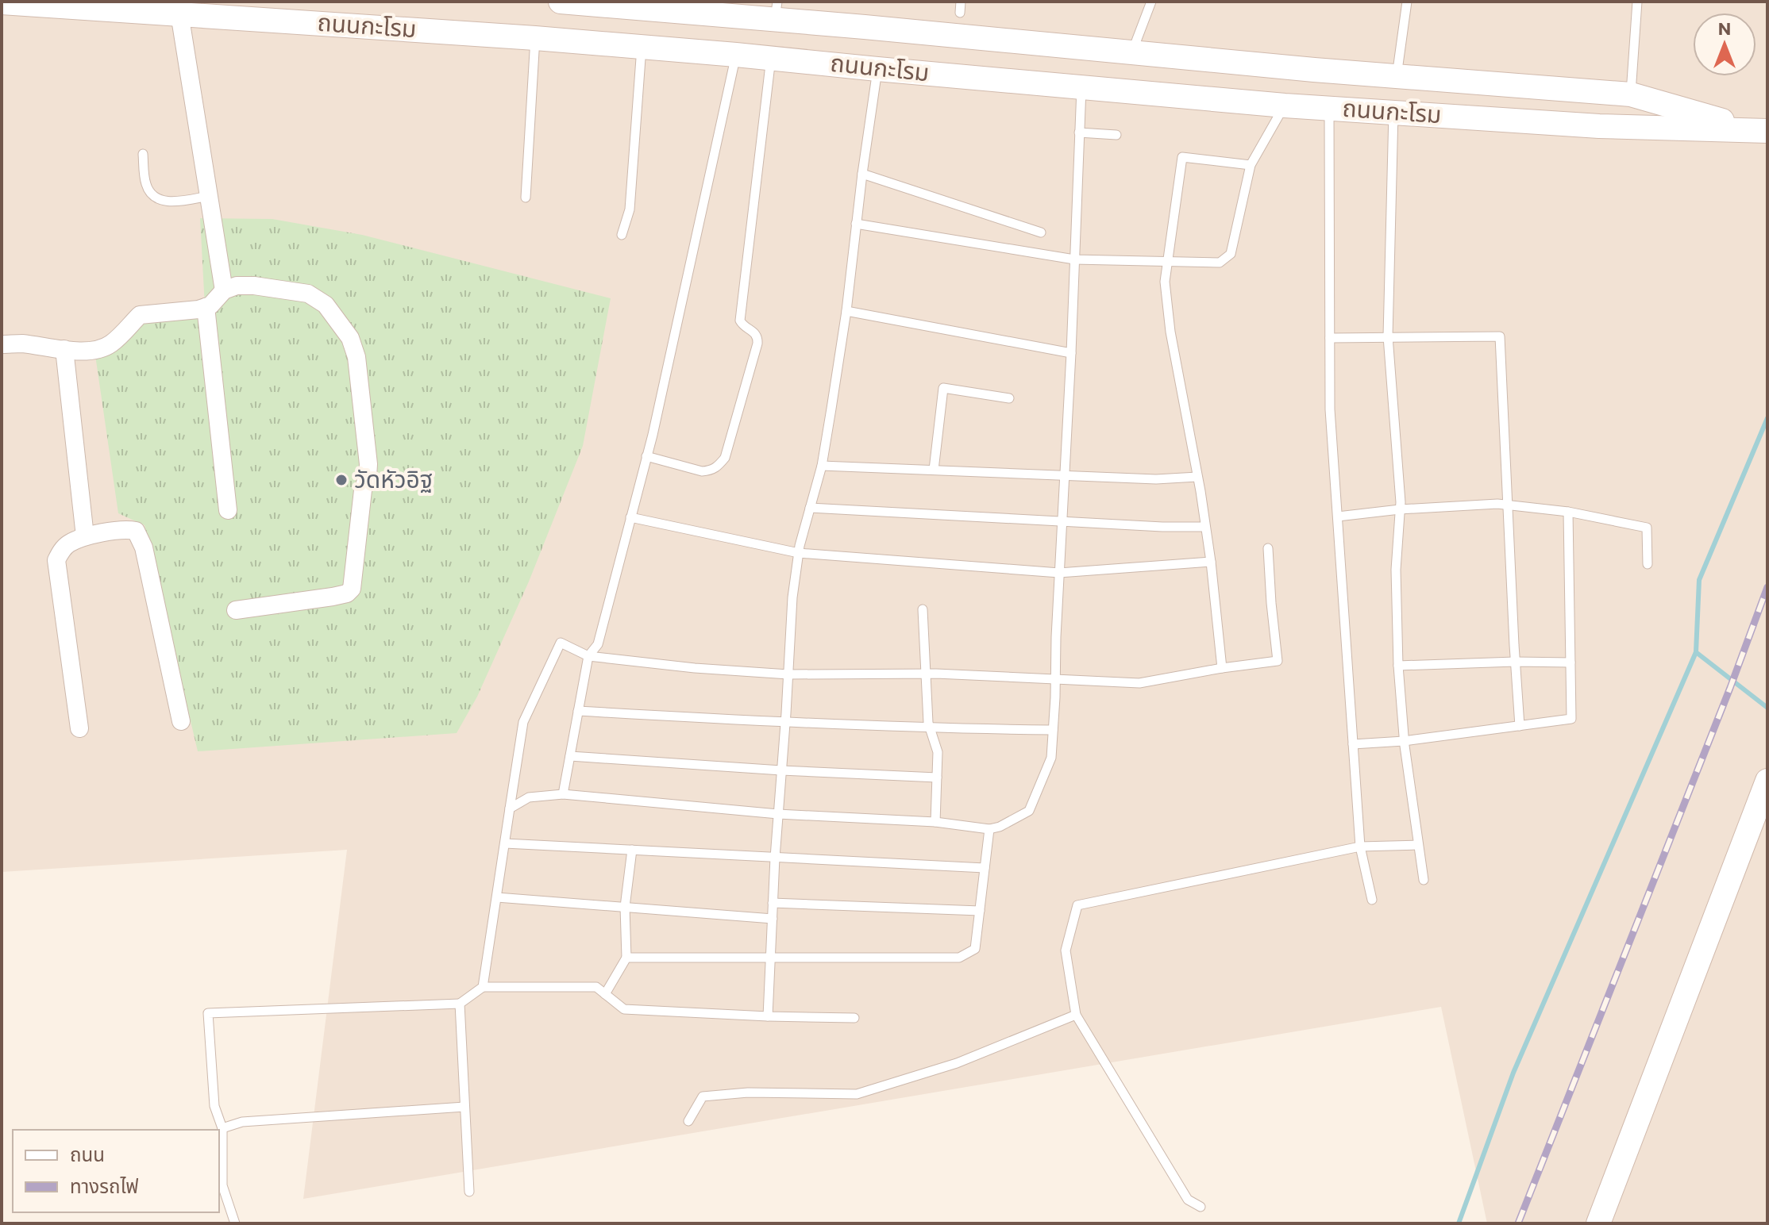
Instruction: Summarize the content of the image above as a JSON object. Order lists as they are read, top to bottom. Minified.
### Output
{"streets":{"main road":["ถนนกะโรม"]},"places":["วัดหัวอิฐ"],"legend":["ถนน","ทางรถไฟ"],"north":"top"}
